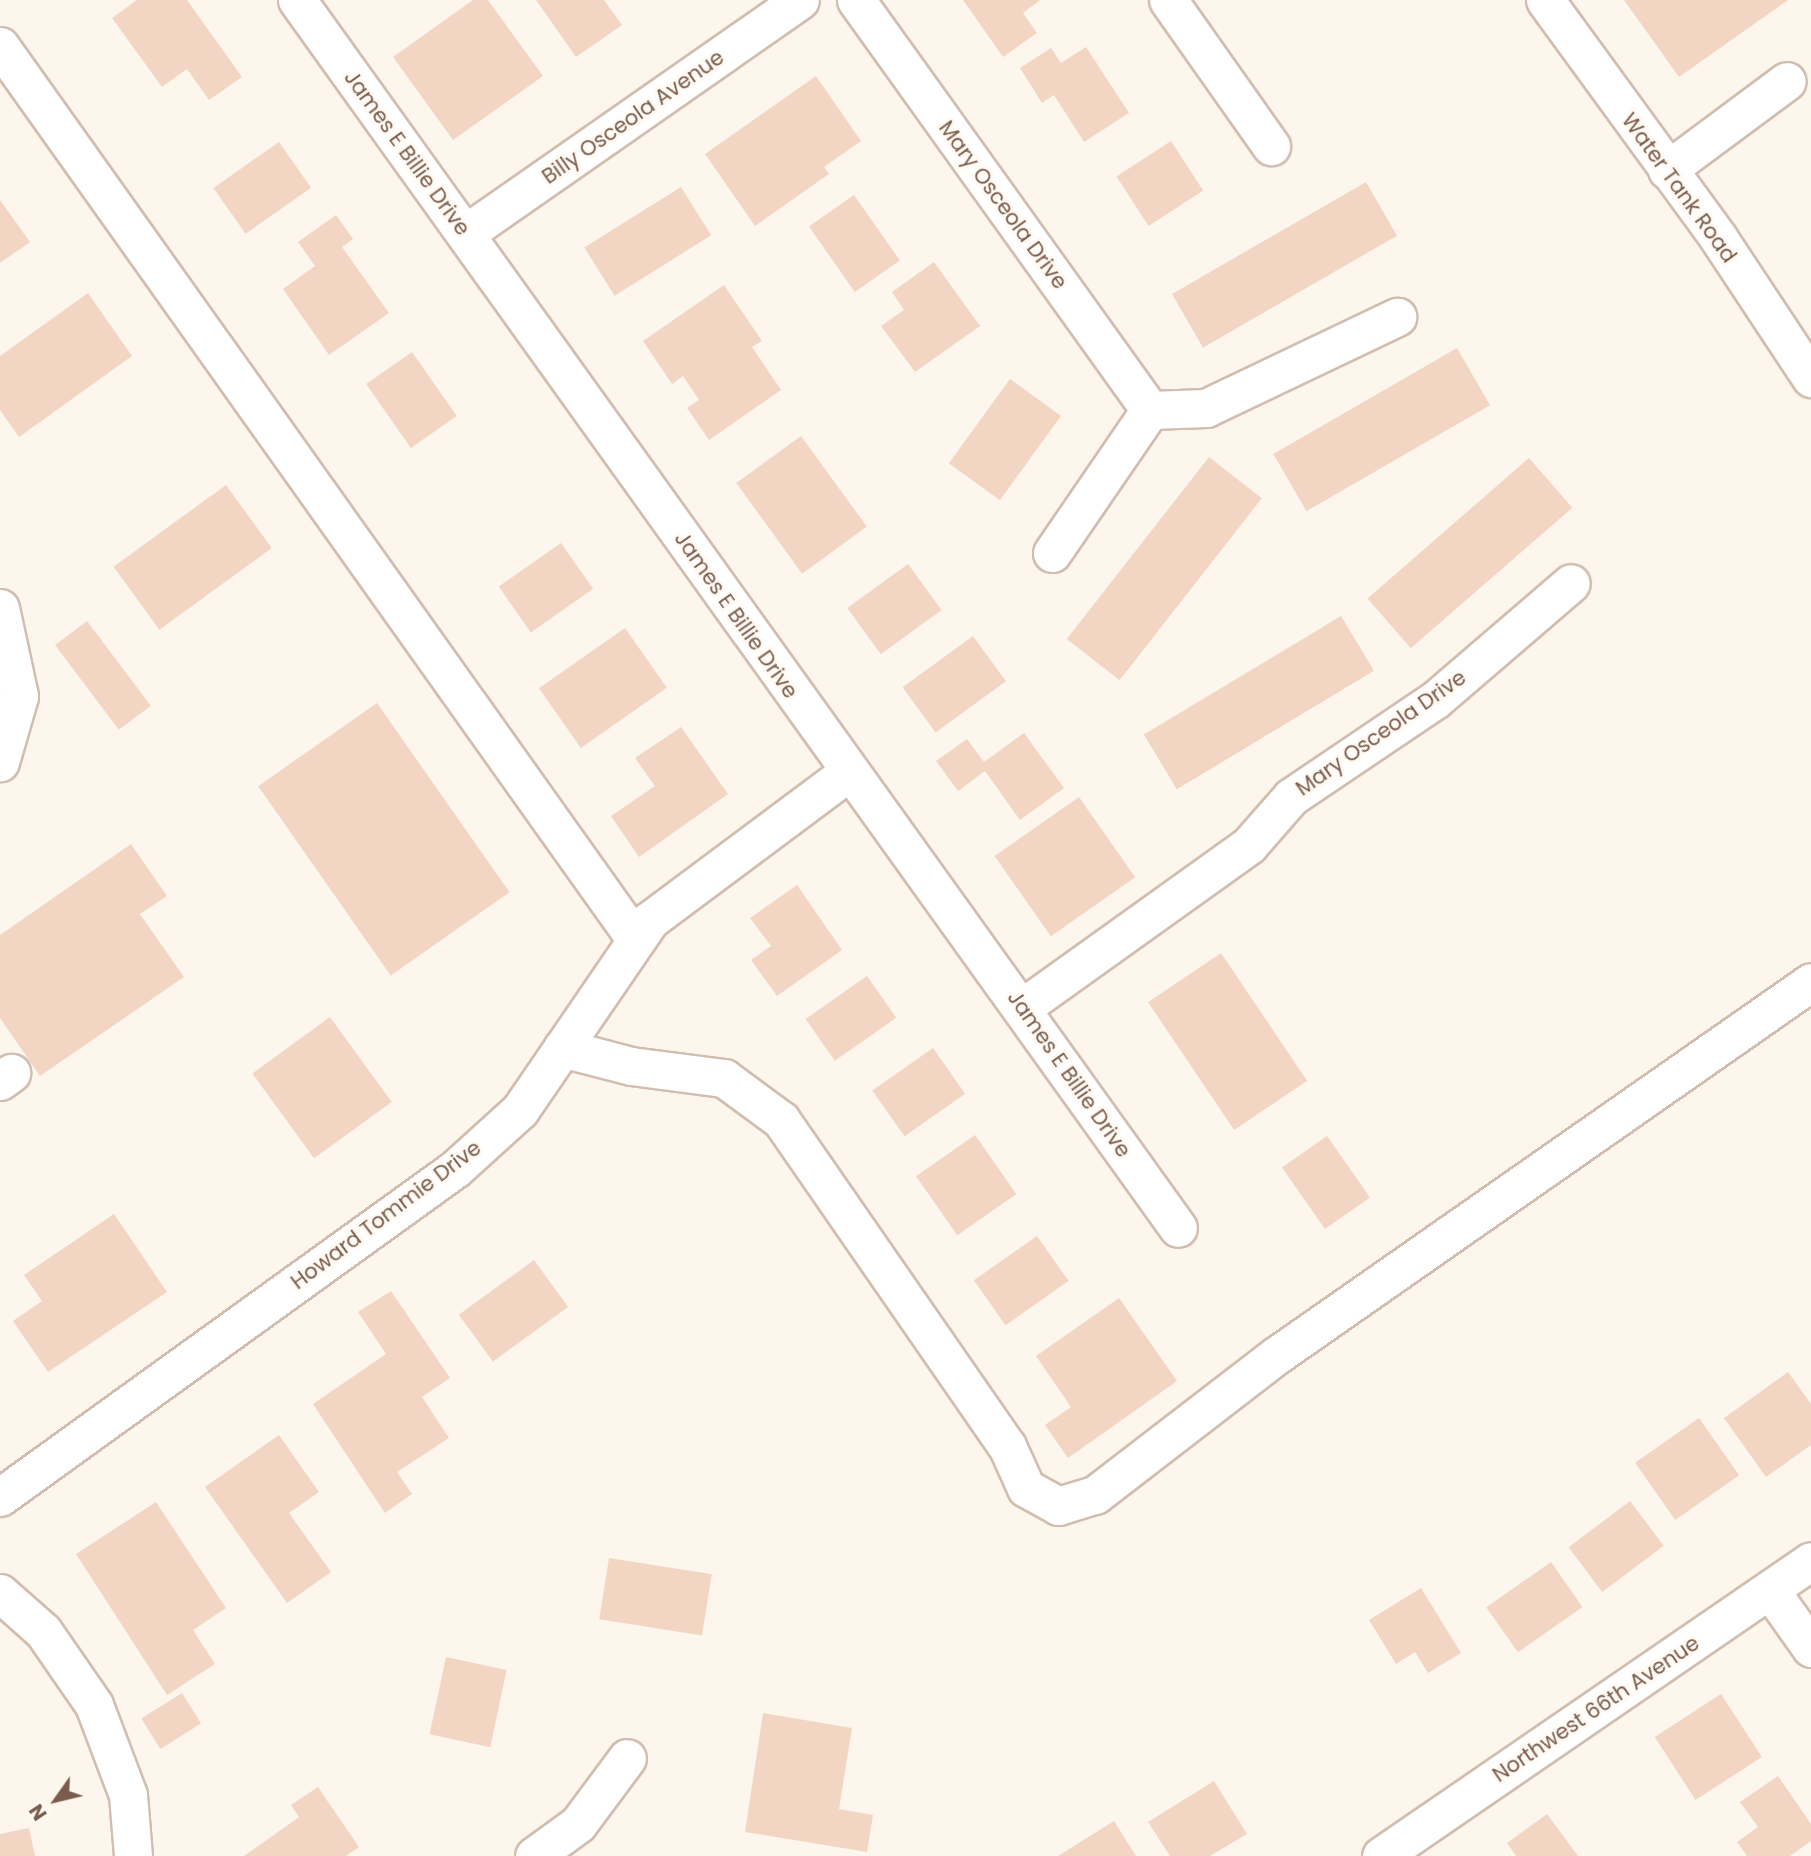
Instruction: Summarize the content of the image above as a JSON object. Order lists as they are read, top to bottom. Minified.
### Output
{"streets":{"street":["Billy Osceola Avenue","James E Billie Drive","Water Tank Road","Mary Osceola Drive","Howard Tommie Drive","Northwest 66th Avenue"]},"crossings":[["Billy Osceola Avenue","James E Billie Drive"],["James E Billie Drive","Mary Osceola Drive"],["James E Billie Drive","Howard Tommie Drive"]],"north":"bottom left"}
